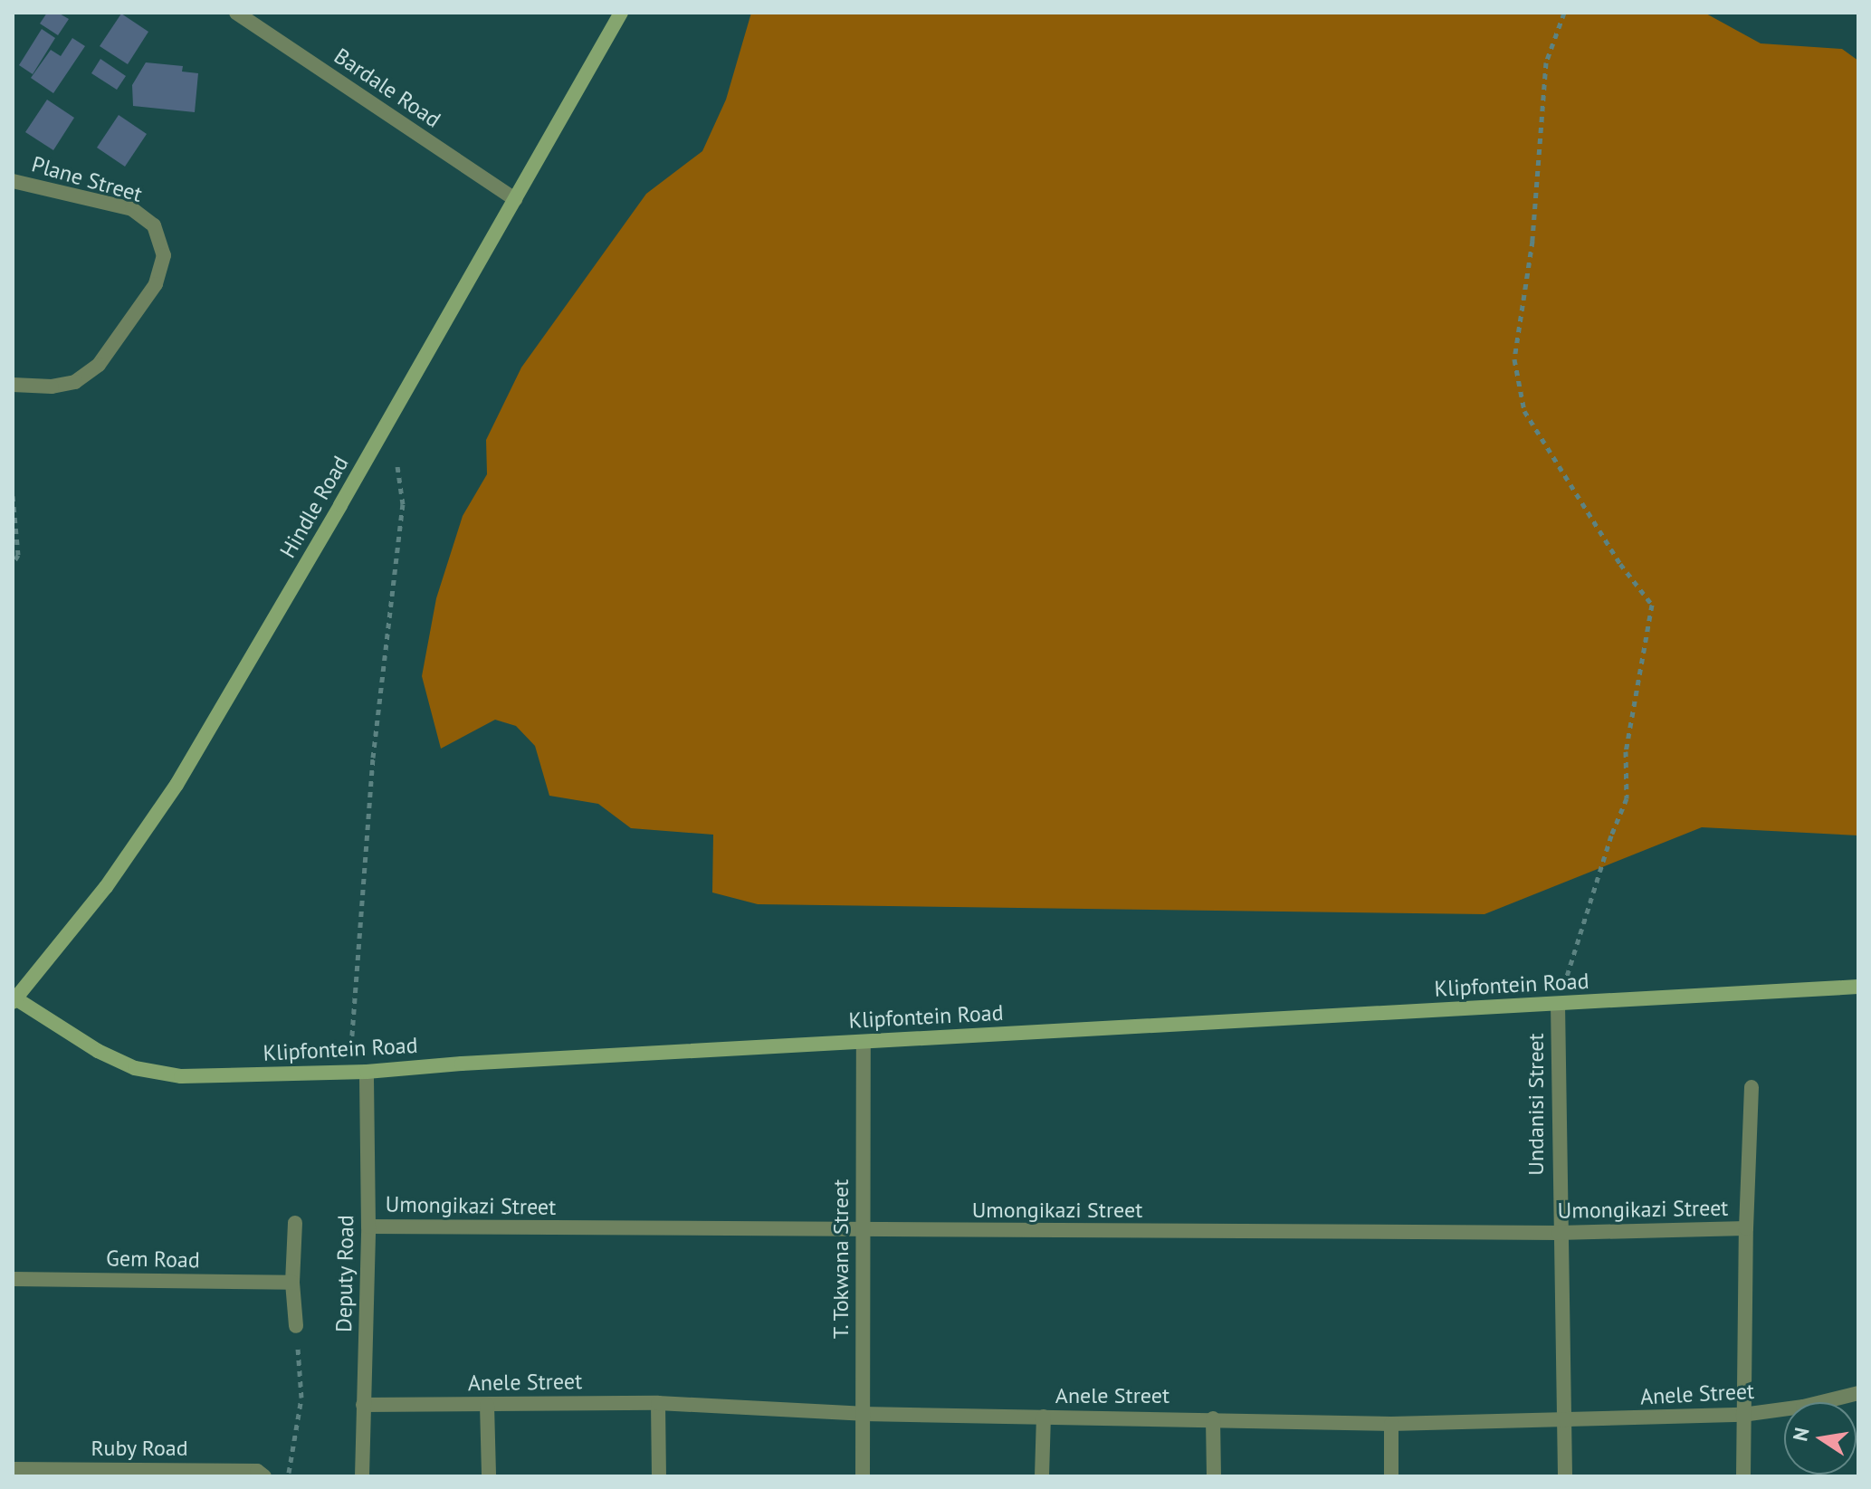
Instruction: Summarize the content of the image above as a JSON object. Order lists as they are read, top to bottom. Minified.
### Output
{"streets":{"street":["Bardale Road","Plane Street","Hindle Road","Klipfontein Road","Undanisi Street","Umongikazi Street","Gem Road","T. Tokwana Street","Deputy Road","Anele Street","Ruby Road"]},"crossings":[["Bardale Road","Hindle Road"],["Hindle Road","Klipfontein Road"],["Klipfontein Road","Undanisi Street"],["Klipfontein Road","T. Tokwana Street"],["Klipfontein Road","Deputy Road"],["Undanisi Street","Umongikazi Street"],["Undanisi Street","Anele Street"],["Umongikazi Street","T. Tokwana Street"],["Umongikazi Street","Deputy Road"],["T. Tokwana Street","Anele Street"],["Deputy Road","Anele Street"]],"north":"left"}
